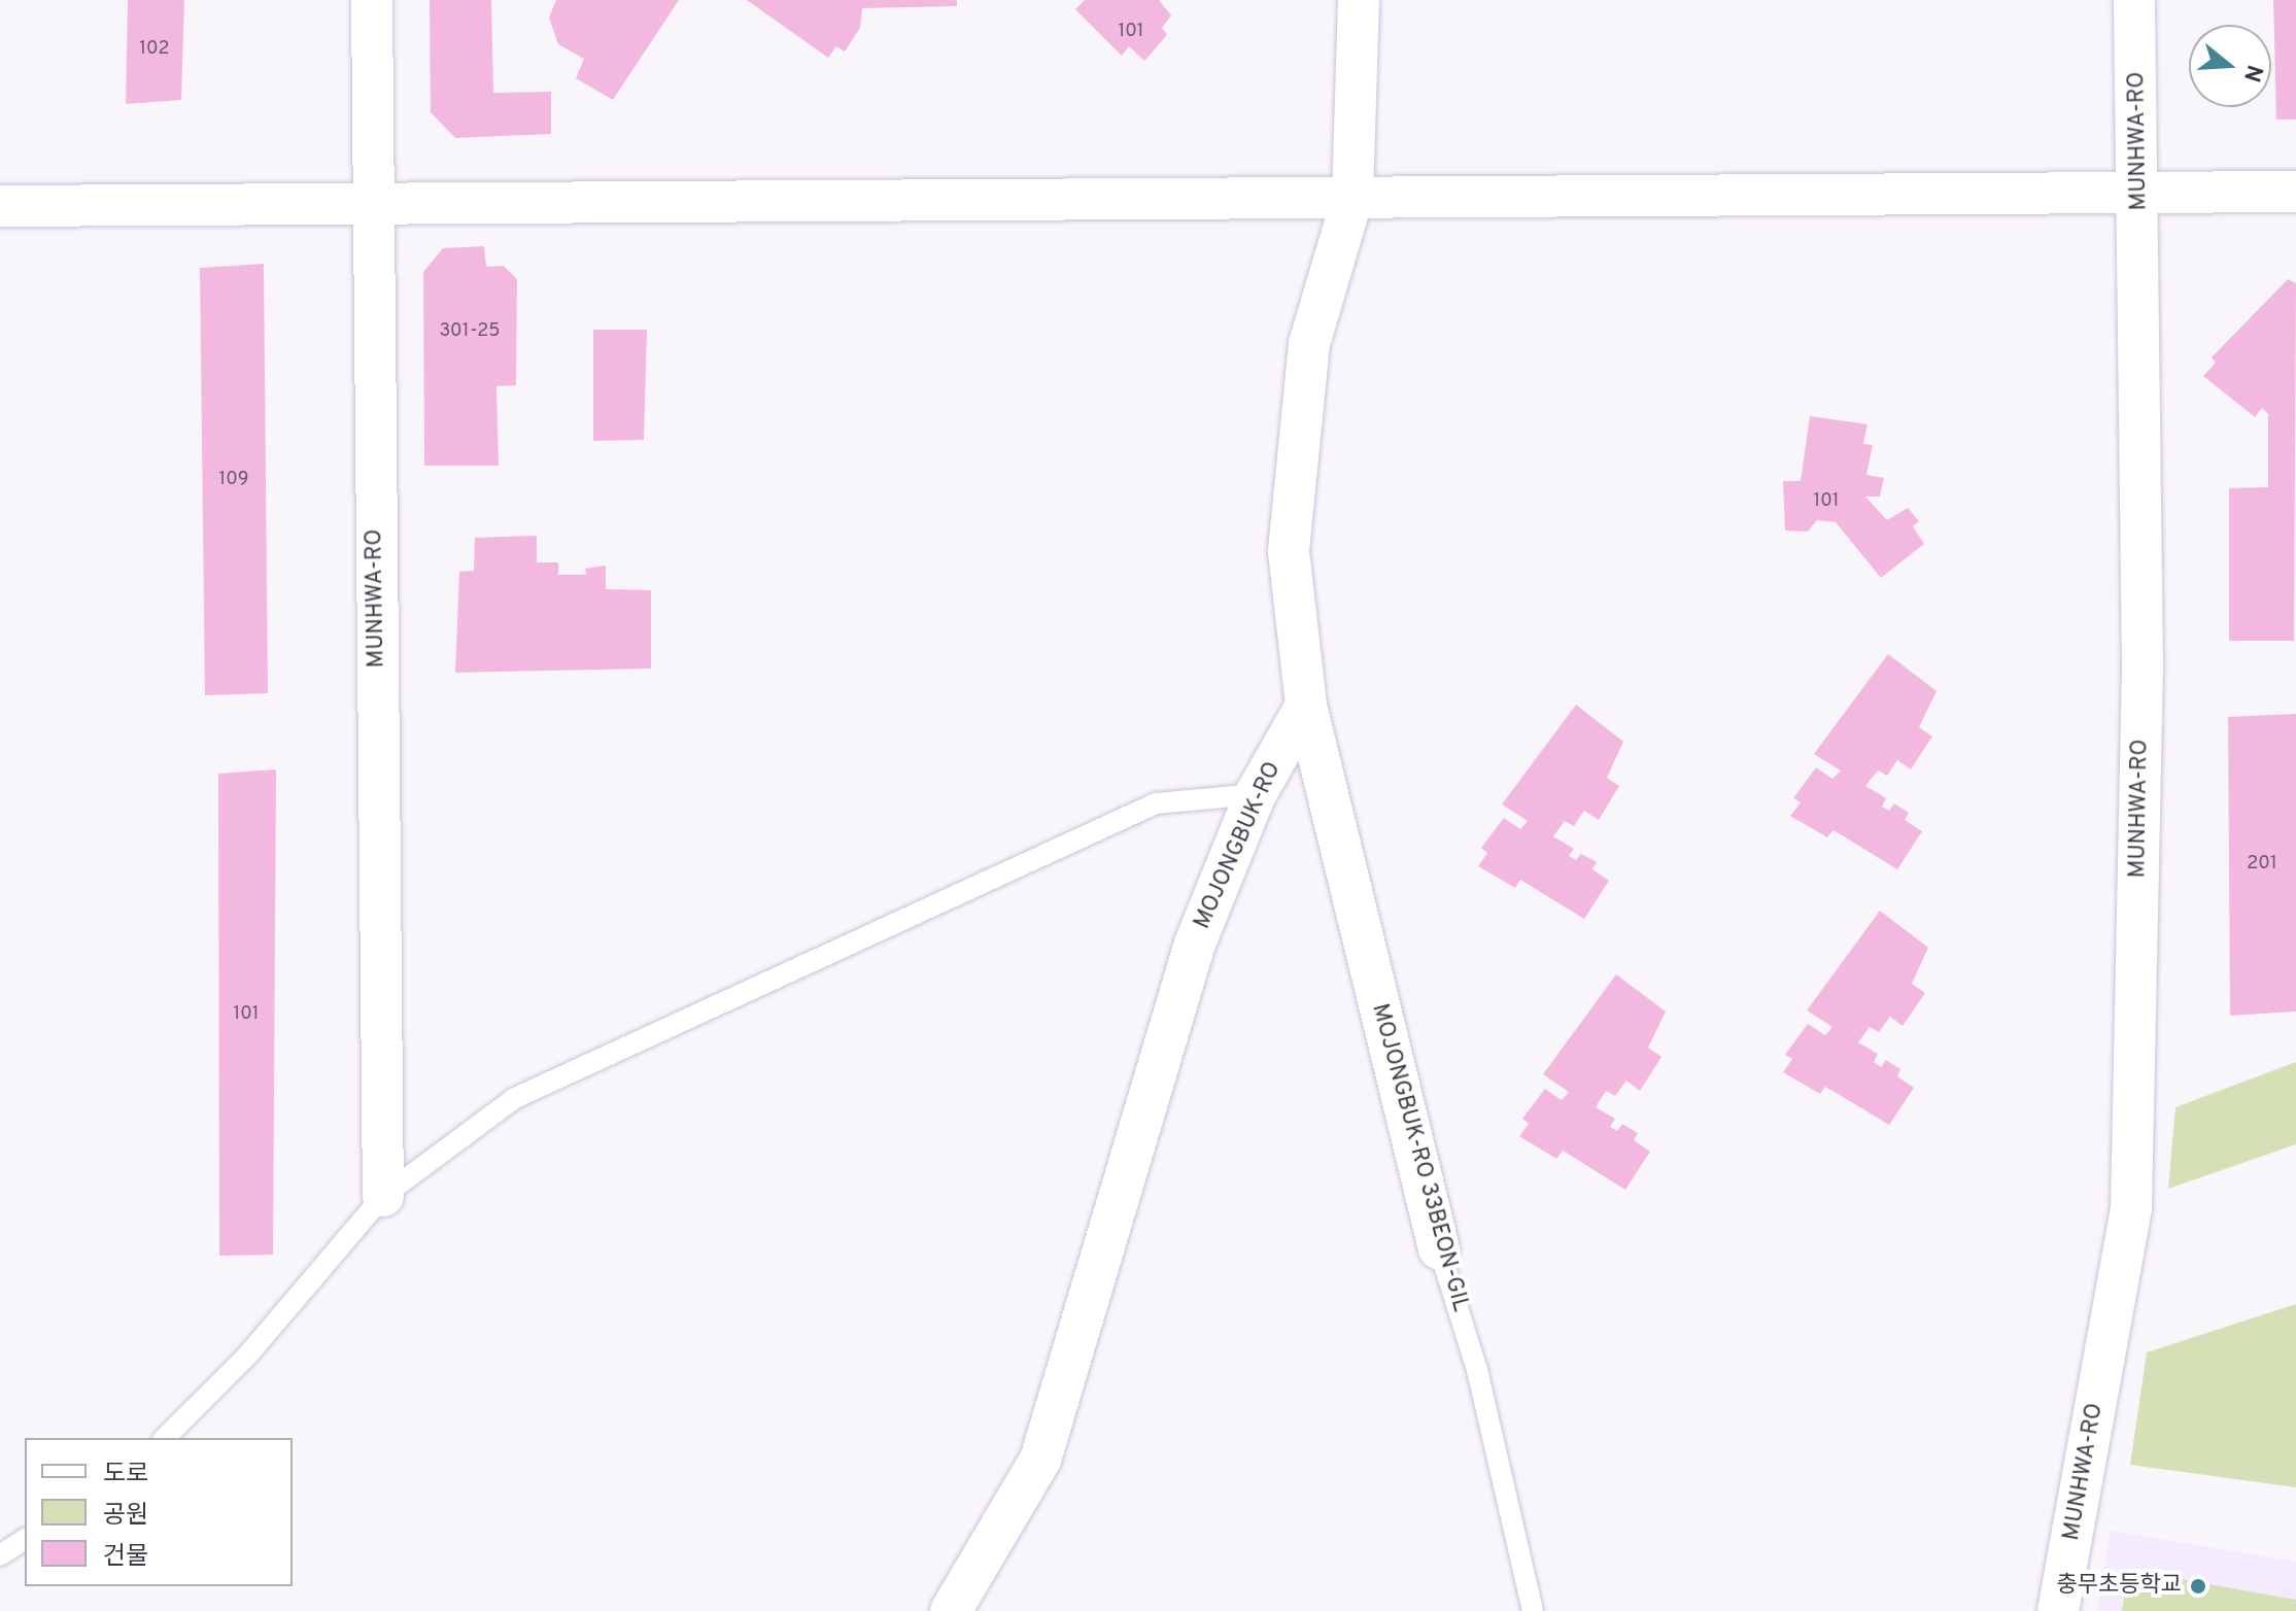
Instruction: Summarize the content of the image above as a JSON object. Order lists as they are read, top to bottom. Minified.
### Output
{"streets":{"street":["MUNHWA-RO","MOJONGBUK-RO","MOJONGBUK-RO 33BEON-GIL"]},"crossings":[["MOJONGBUK-RO","MOJONGBUK-RO 33BEON-GIL"]],"places":["충무초등학교"],"house_numbers":["101","102","301-25","109","101","201","101"],"legend":["도로","공원","건물"],"north":"right"}
